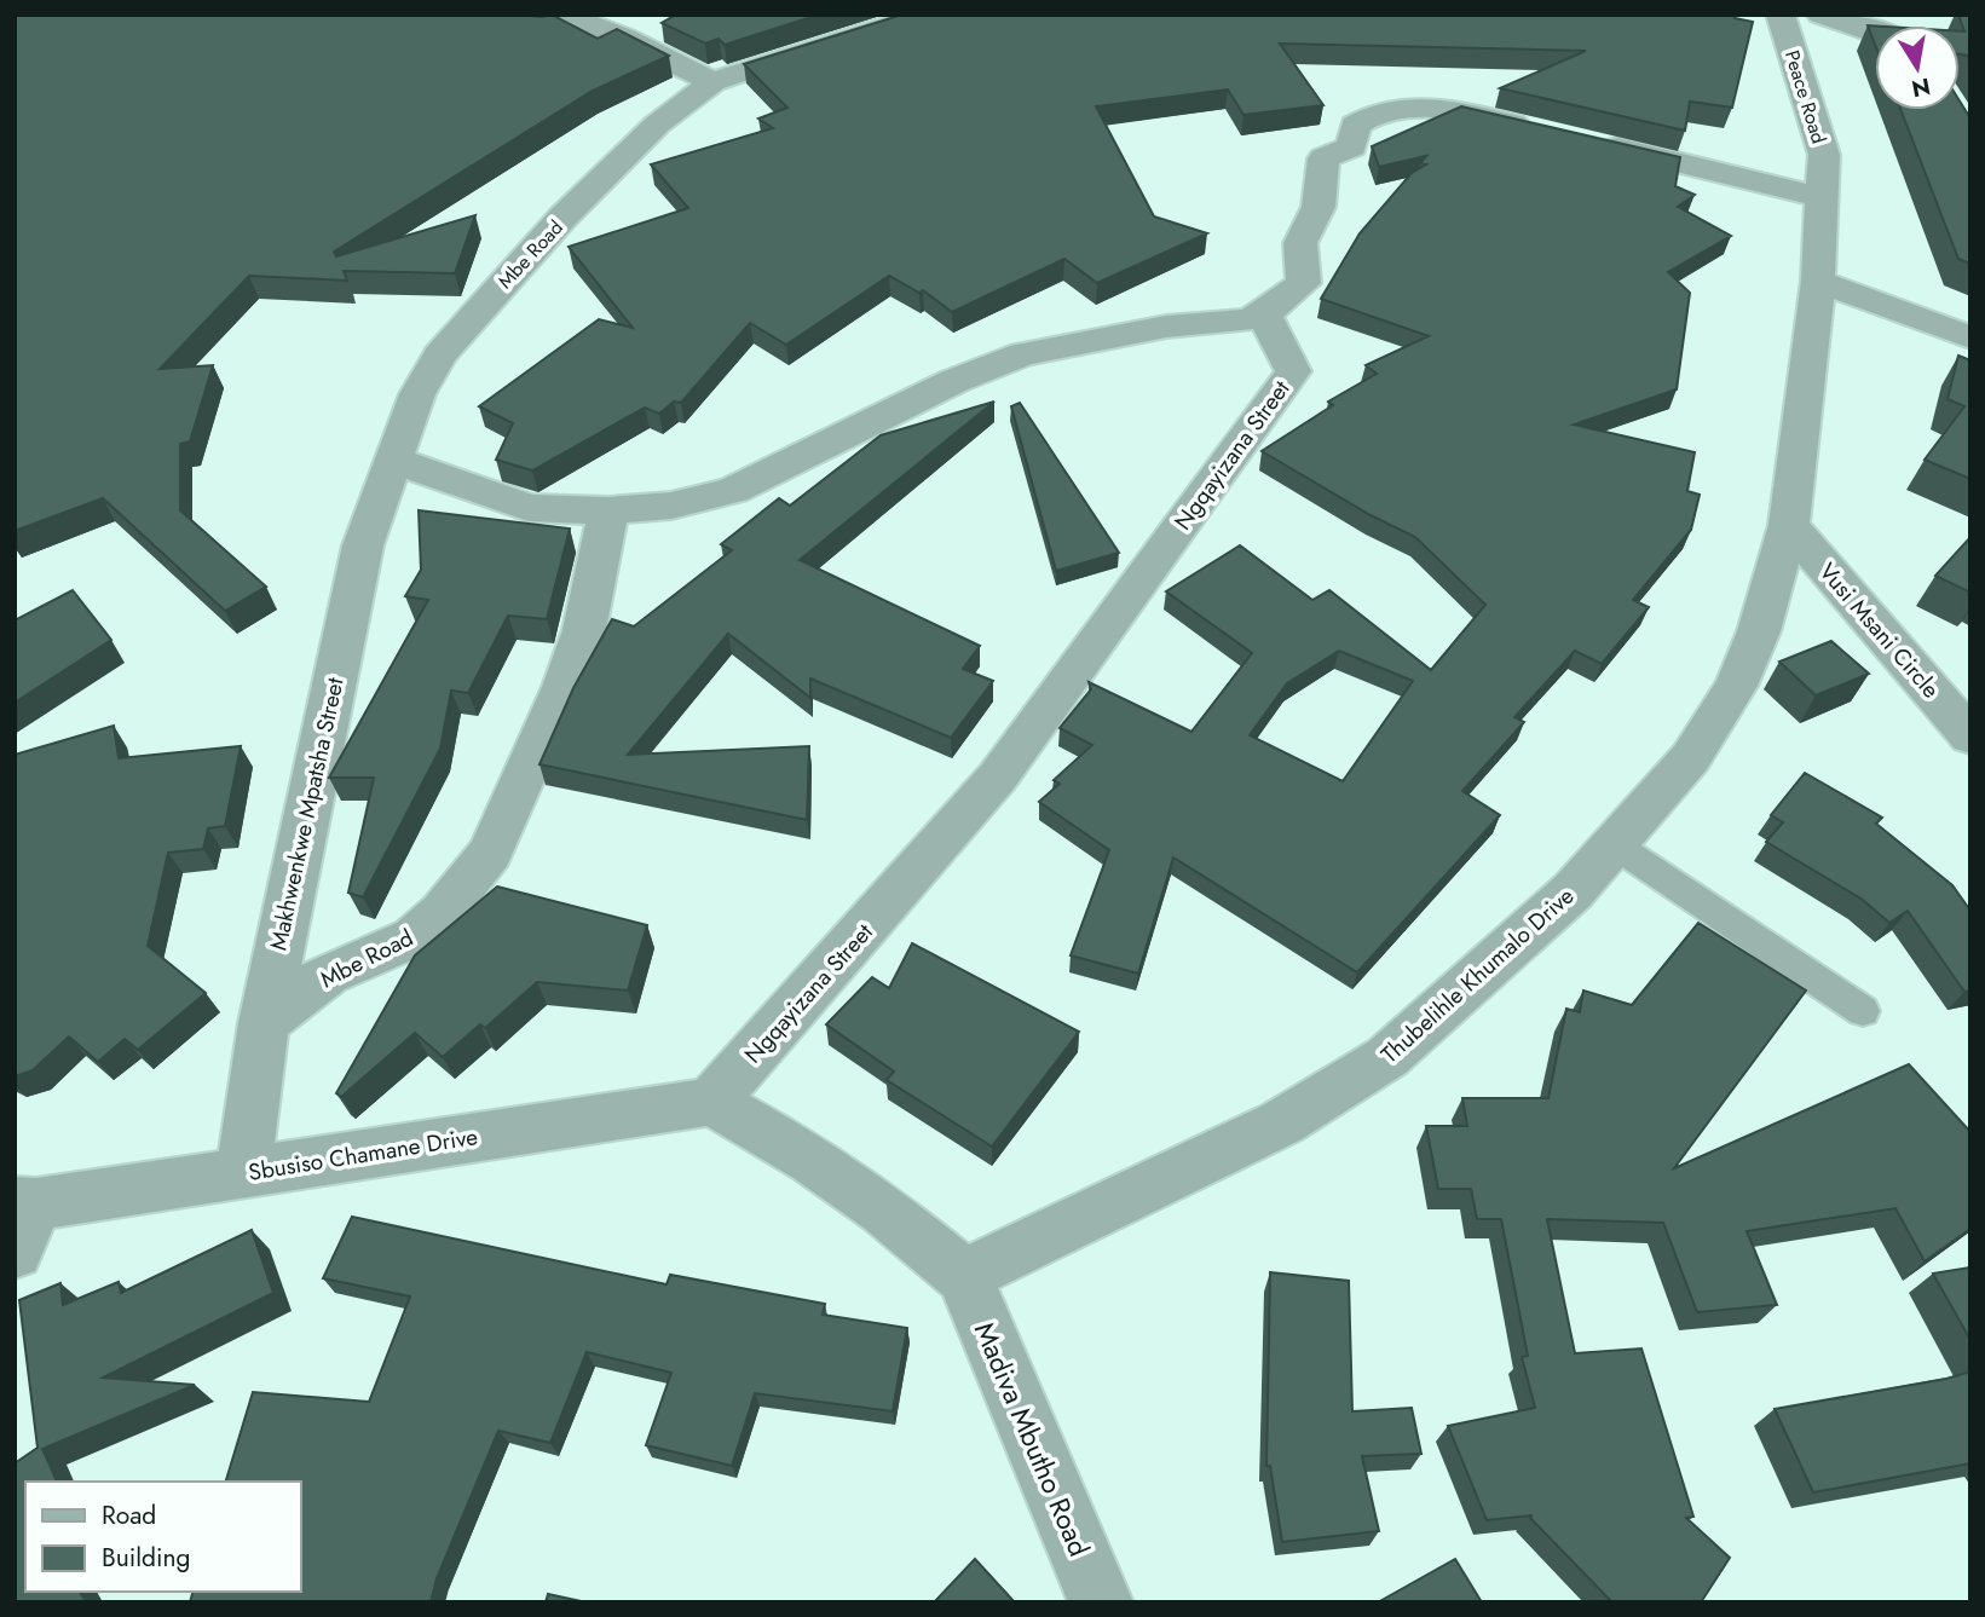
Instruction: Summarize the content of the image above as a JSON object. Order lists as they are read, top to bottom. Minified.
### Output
{"streets":{"street":["Peace Road","Mbe Road","Ngqayizana Street","Vusi Msani Circle","Makhwenkwe Mpatsha Street","Thubelihle Khumalo Drive","Sbusiso Chamane Drive","Madiva Mbutho Road"]},"crossings":[["Peace Road","Thubelihle Khumalo Drive"],["Mbe Road","Makhwenkwe Mpatsha Street"],["Ngqayizana Street","Sbusiso Chamane Drive"],["Vusi Msani Circle","Thubelihle Khumalo Drive"],["Makhwenkwe Mpatsha Street","Sbusiso Chamane Drive"],["Thubelihle Khumalo Drive","Madiva Mbutho Road"]],"legend":["Road","Building"],"north":"bottom"}
